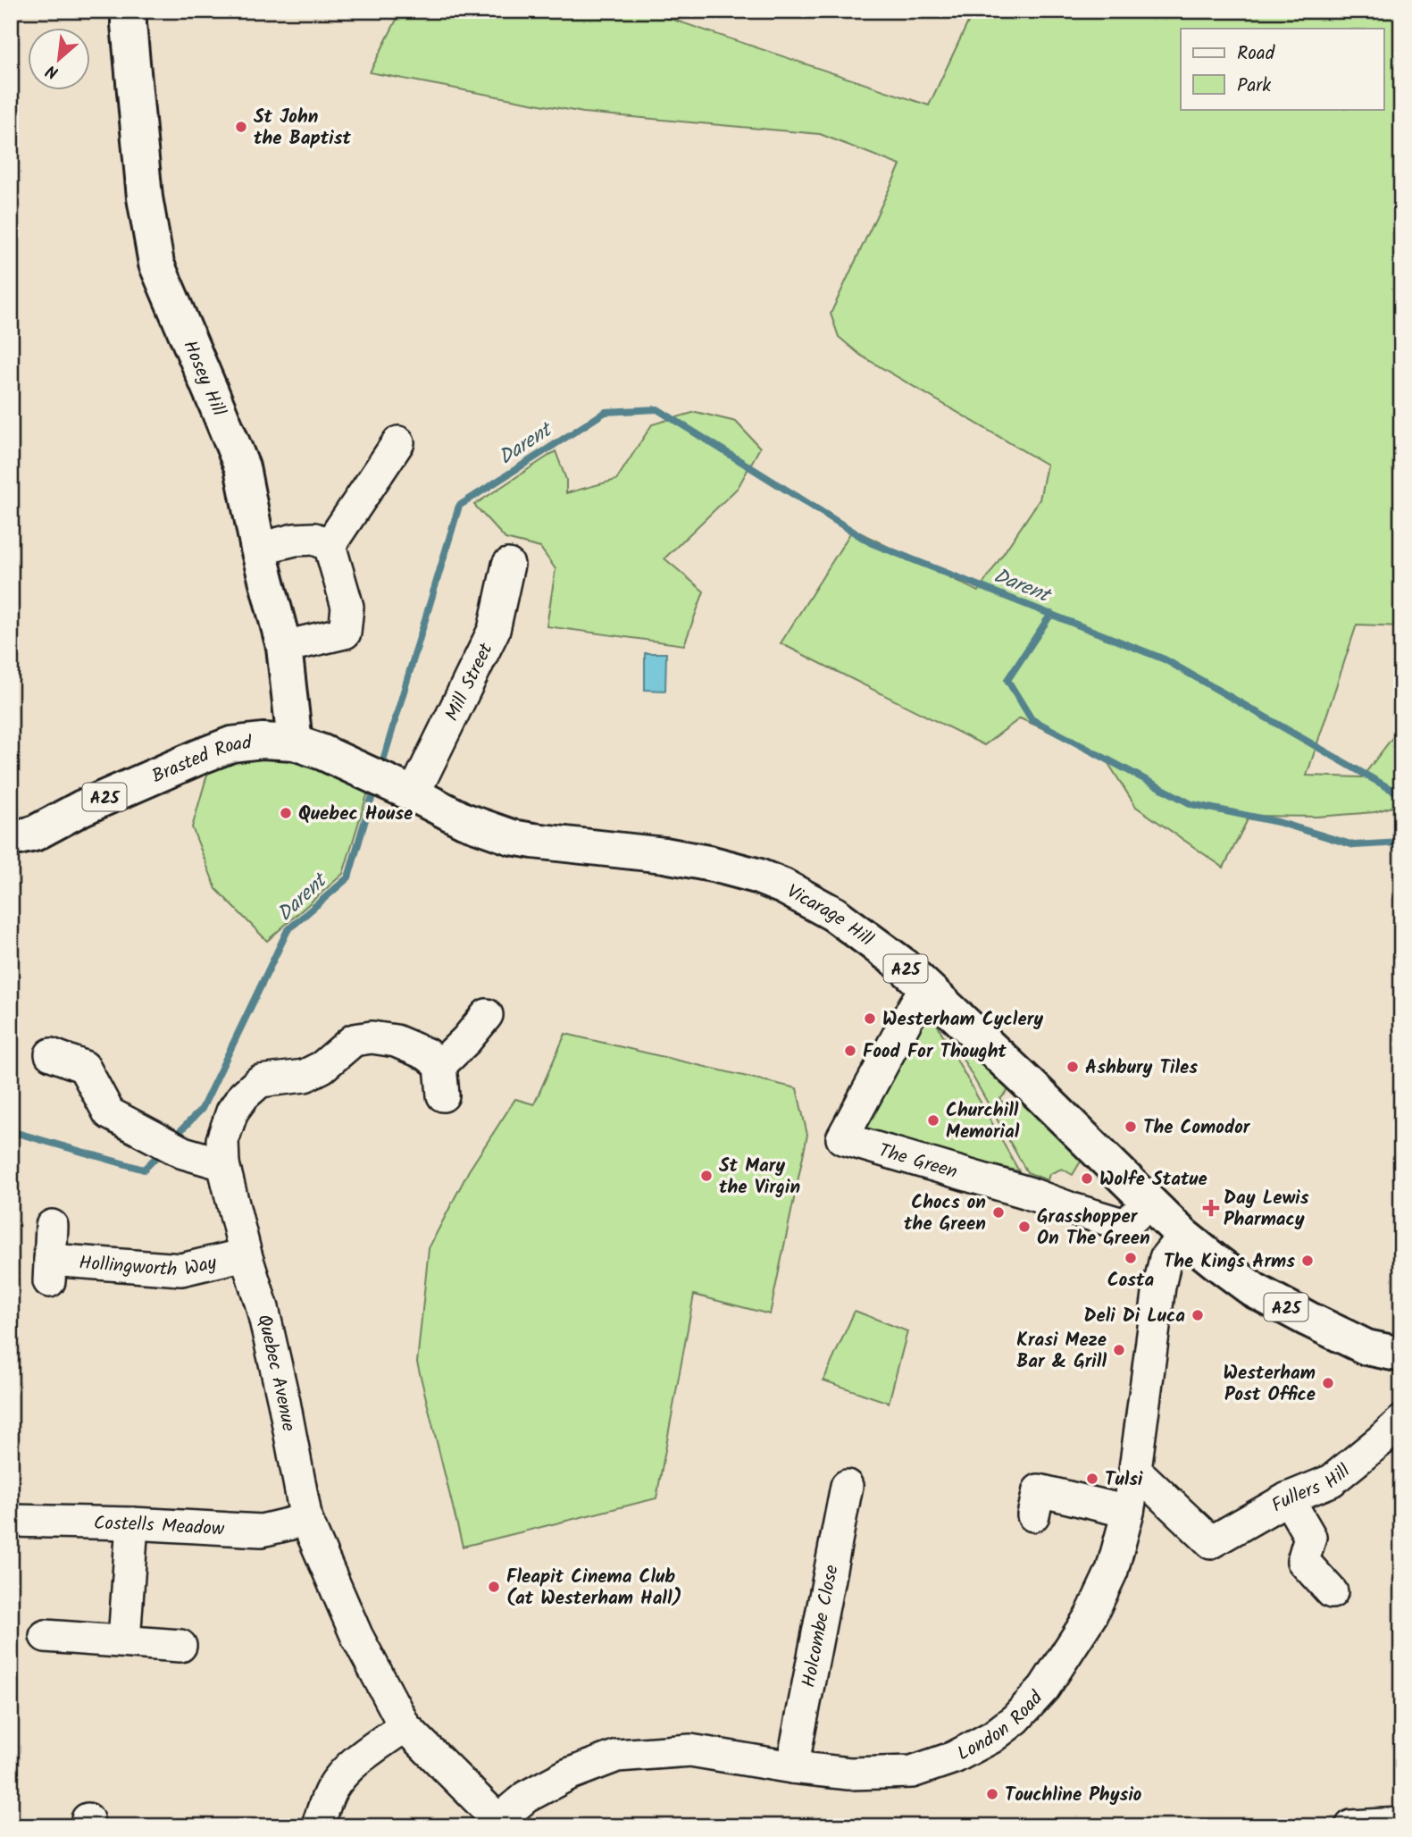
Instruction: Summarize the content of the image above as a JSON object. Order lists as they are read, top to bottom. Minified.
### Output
{"streets":{"main road":["Hosey Hill","Brasted Road","A25","Vicarage Hill"],"street":["Mill Street","The Green","Hollingworth Way","Quebec Avenue","Fullers Hill","Costells Meadow","Holcombe Close","London Road"]},"crossings":[["Hosey Hill","Brasted Road"],["Hosey Hill","A25"],["Mill Street","A25"],["Mill Street","Vicarage Hill"],["Brasted Road","A25"],["A25","Vicarage Hill"],["A25","London Road"],["Vicarage Hill","The Green"],["Vicarage Hill","London Road"],["Hollingworth Way","Quebec Avenue"],["Quebec Avenue","Costells Meadow"],["Quebec Avenue","London Road"],["Fullers Hill","London Road"],["Holcombe Close","London Road"]],"water":["Darent"],"places":{"other":["St John the Baptist","Quebec House","Westerham Cyclery","Food For Thought","Ashbury Tiles","Churchill Memorial","The Comodor","St Mary the Virgin","Wolfe Statue","Chocs on the Green","Grasshopper On The Green","Costa","The Kings Arms","Deli Di Luca","Krasi Meze Bar & Grill","Westerham Post Office","Tulsi","Fleapit Cinema Club (at Westerham Hall)","Touchline Physio"],"health":["Day Lewis Pharmacy"]},"legend":["Road","Park"],"north":"bottom left"}
